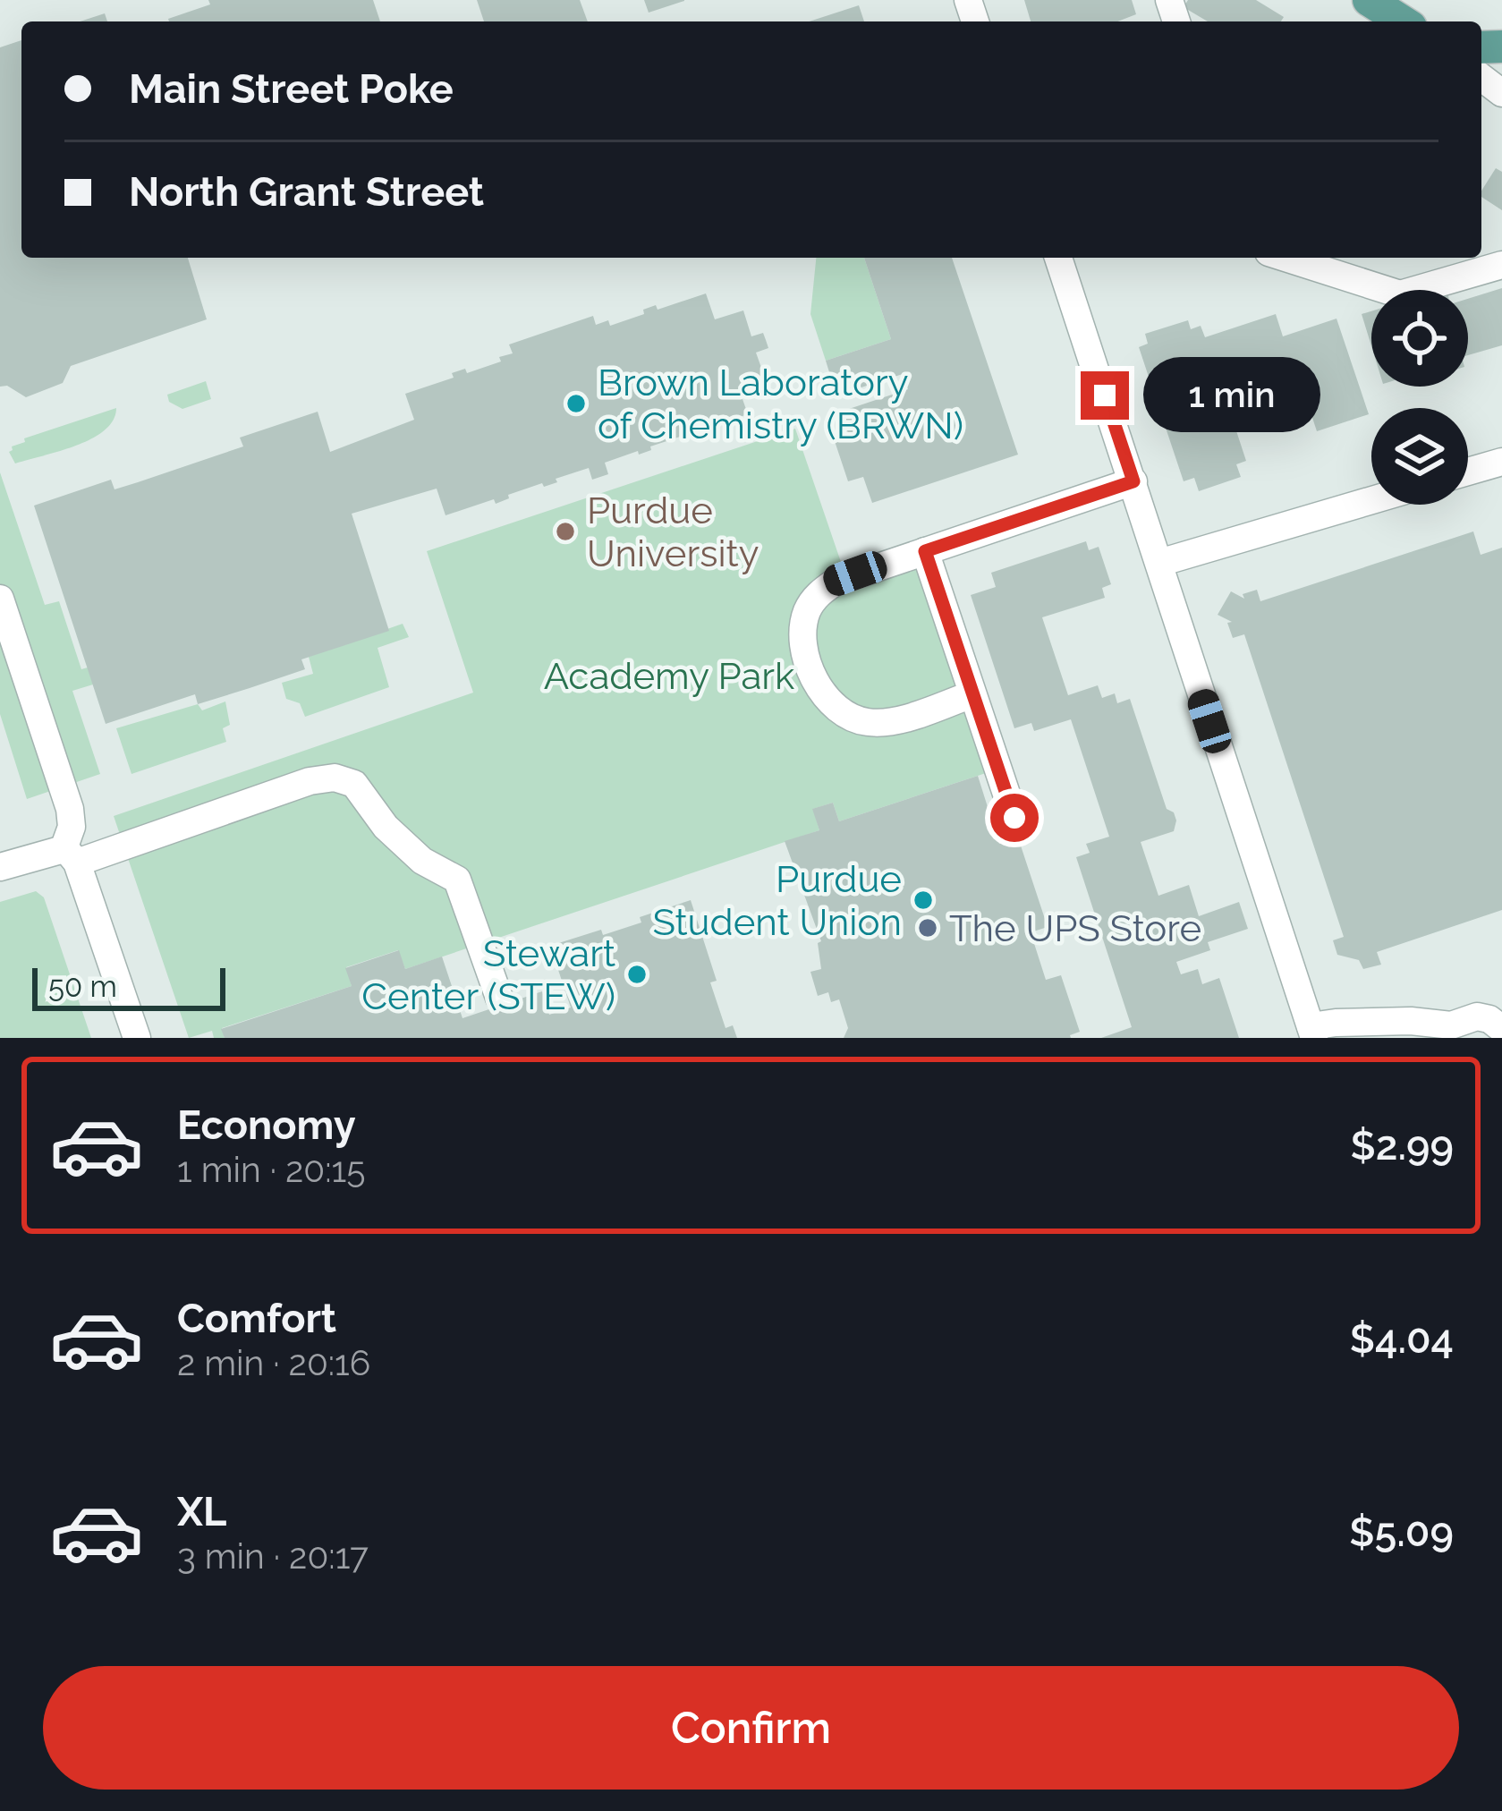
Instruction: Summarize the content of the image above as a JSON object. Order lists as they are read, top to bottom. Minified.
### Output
{"parks":["Academy Park"],"places":["Brown Laboratory of Chemistry (BRWN)","Purdue University","Purdue Student Union","The UPS Store","Stewart Center (STEW)"],"scale_bar":"50 m","page":{"banner":["Main Street Poke","North Grant Street"],"bubble":"1 min","scale":"50 m","list":[{"name":"Economy","note":"1 min · 20:15","value":"$2.99"},{"name":"Comfort","note":"2 min · 20:16","value":"$4.04"},{"name":"XL","note":"3 min · 20:17","value":"$5.09"}],"buttons":"Confirm"}}
